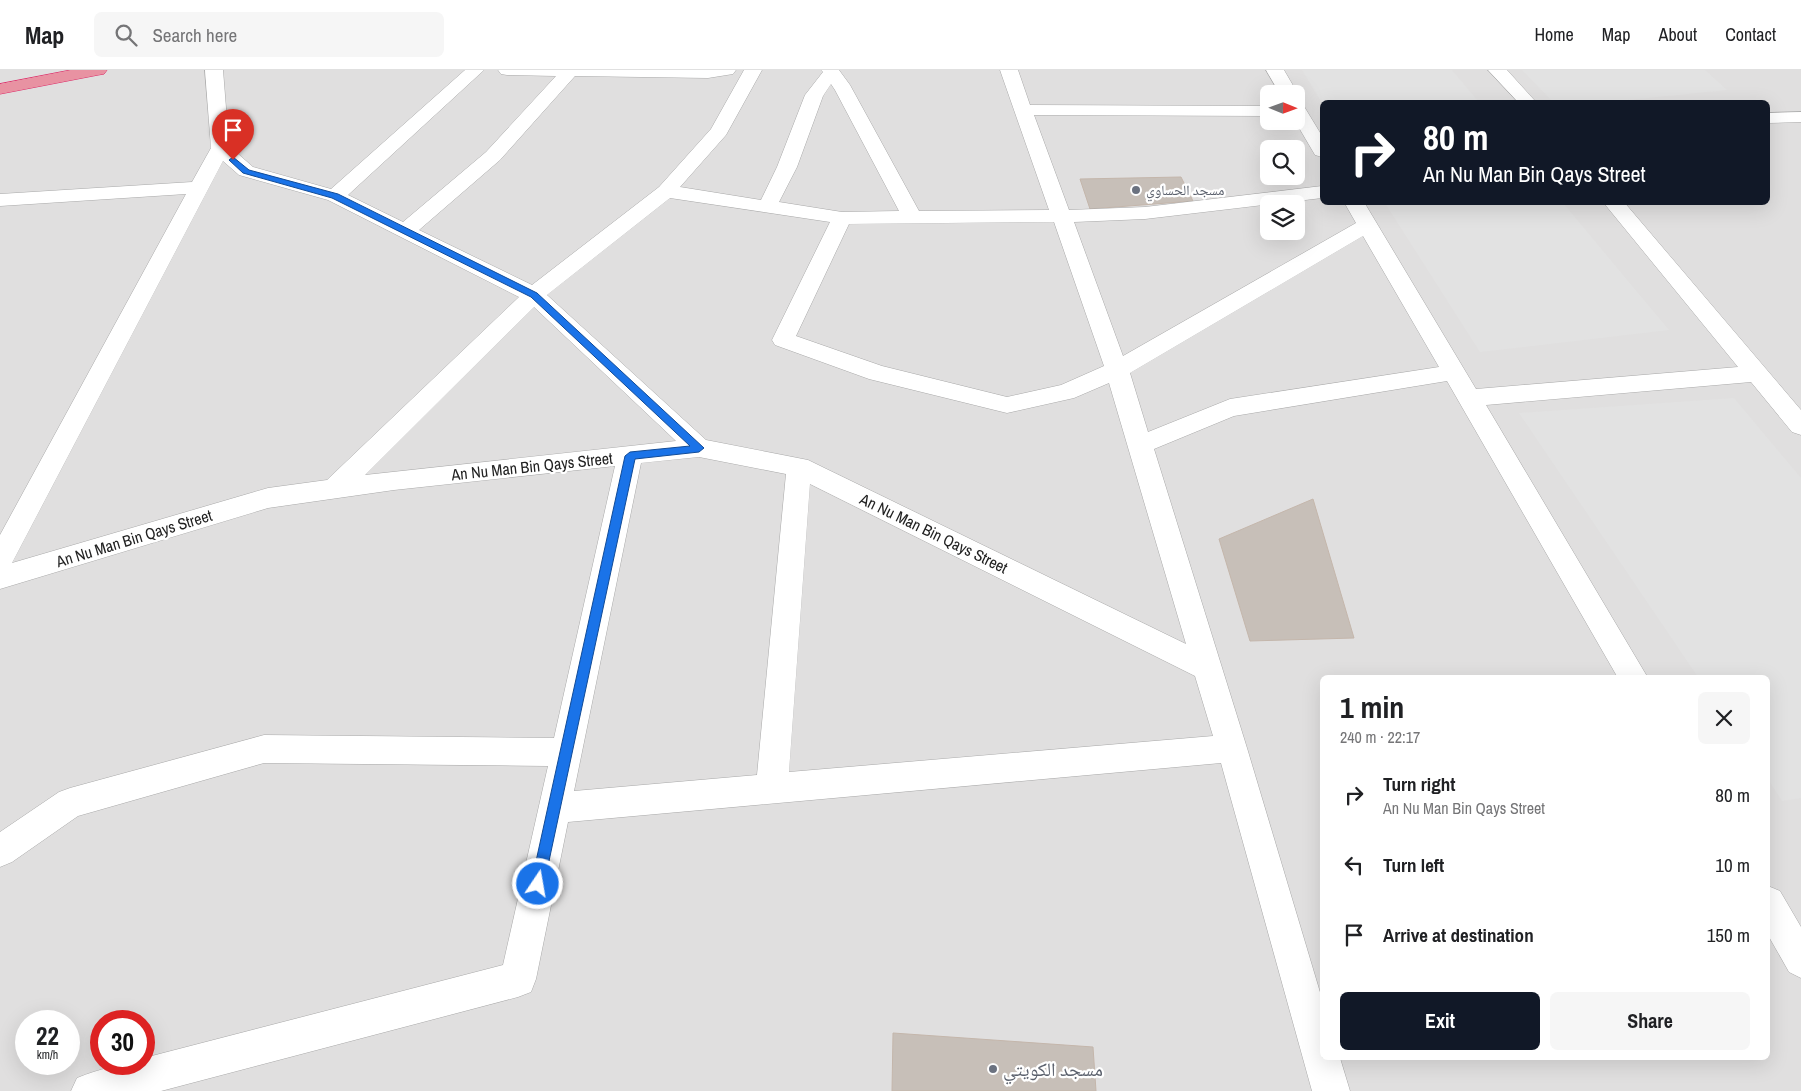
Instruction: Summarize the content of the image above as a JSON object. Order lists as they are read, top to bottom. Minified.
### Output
{"streets":{"street":["An Nu Man Bin Qays Street"]},"places":["مسجد الحساوي","مسجد الكويتي"],"north":"right","page":{"header":"Map","search":"Search here","nav":["Home","Map","About","Contact"],"turn":["80 m","An Nu Man Bin Qays Street"],"heading":["1 min","240 m · 22:17"],"list":[{"name":"Turn right","note":"An Nu Man Bin Qays Street","value":"80 m"},{"name":"Turn left","value":"10 m"},{"name":"Arrive at destination","value":"150 m"}],"buttons":["Exit","Share"],"speed":"22 km/h","limit":"30"}}
